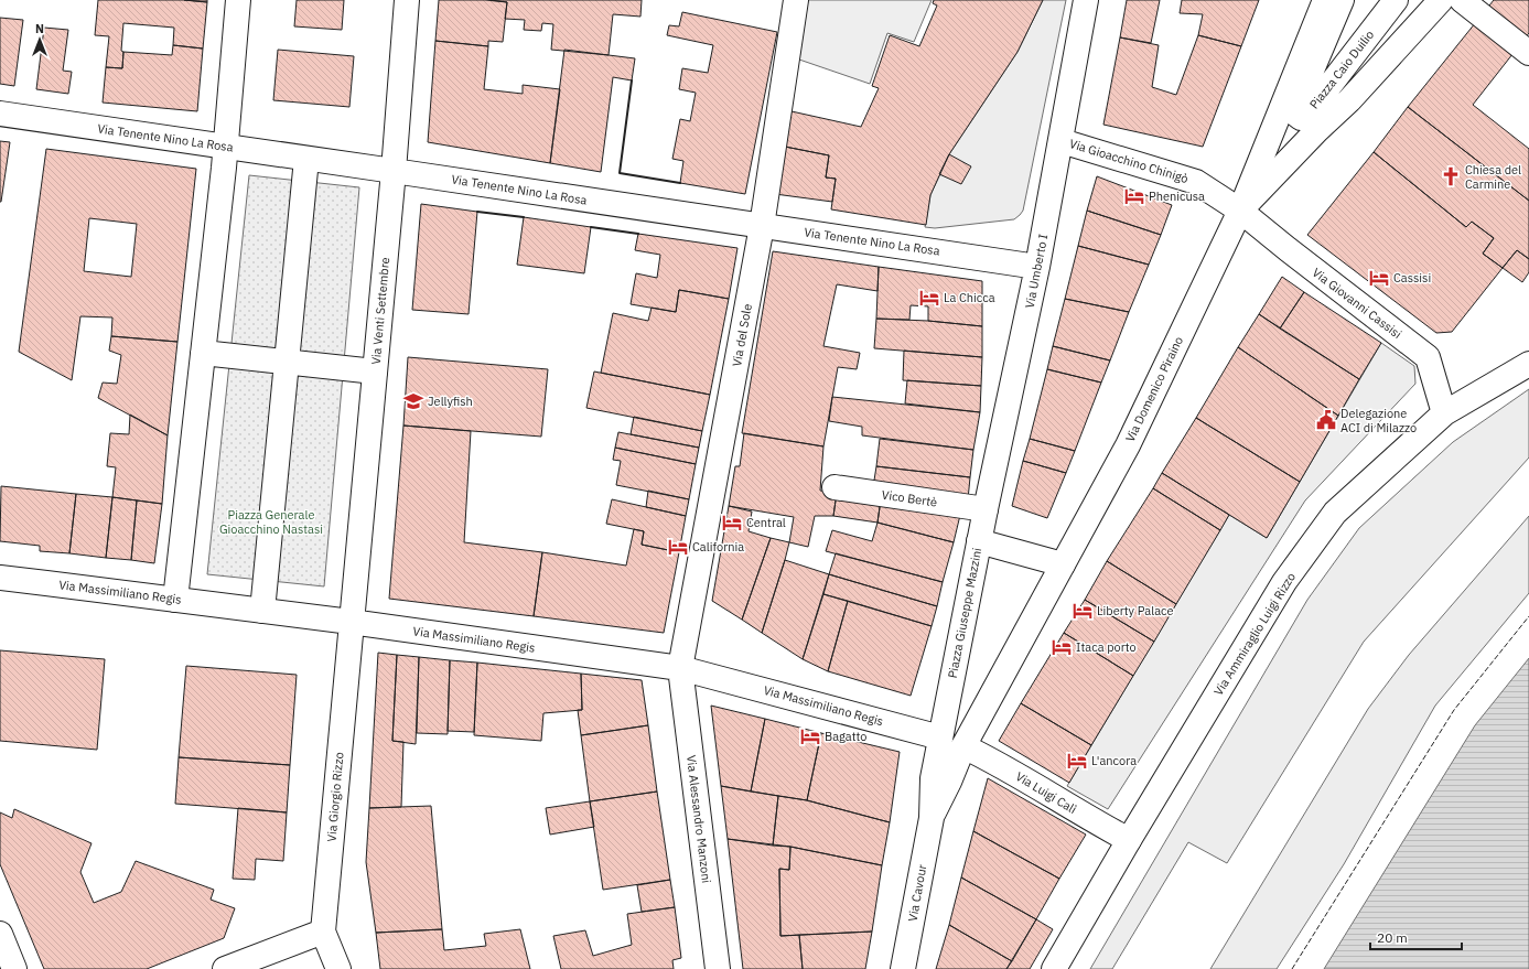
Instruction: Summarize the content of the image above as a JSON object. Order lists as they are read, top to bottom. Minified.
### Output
{"streets":{"street":["Piazza Caio Duilio","Via Tenente Nino La Rosa","Via Gioacchino Chinigò","Via Umberto I","Via Giovanni Cassisi","Via Venti Settembre","Via del Sole","Via Domenico Piraino","Vico Bertè","Via Massimiliano Regis","Piazza Giuseppe Mazzini","Via Ammiraglio Luigi Rizzo","Via Luigi Calì","Via Giorgio Rizzo","Via Alessandro Manzoni","Via Cavour"]},"crossings":[["Piazza Caio Duilio","Via Gioacchino Chinigò"],["Piazza Caio Duilio","Via Giovanni Cassisi"],["Piazza Caio Duilio","Via Domenico Piraino"],["Via Tenente Nino La Rosa","Via Umberto I"],["Via Tenente Nino La Rosa","Via Venti Settembre"],["Via Tenente Nino La Rosa","Via del Sole"],["Via Gioacchino Chinigò","Via Umberto I"],["Via Gioacchino Chinigò","Via Giovanni Cassisi"],["Via Gioacchino Chinigò","Via Domenico Piraino"],["Via Umberto I","Vico Bertè"],["Via Umberto I","Piazza Giuseppe Mazzini"],["Via Giovanni Cassisi","Via Domenico Piraino"],["Via Giovanni Cassisi","Via Ammiraglio Luigi Rizzo"],["Via Venti Settembre","Via Massimiliano Regis"],["Via Venti Settembre","Via Giorgio Rizzo"],["Via del Sole","Via Massimiliano Regis"],["Via del Sole","Via Alessandro Manzoni"],["Via Domenico Piraino","Piazza Giuseppe Mazzini"],["Via Massimiliano Regis","Piazza Giuseppe Mazzini"],["Via Massimiliano Regis","Via Giorgio Rizzo"],["Via Massimiliano Regis","Via Alessandro Manzoni"],["Via Massimiliano Regis","Via Cavour"],["Piazza Giuseppe Mazzini","Via Cavour"],["Via Ammiraglio Luigi Rizzo","Via Luigi Calì"],["Via Luigi Calì","Via Cavour"]],"parks":["Piazza Generale Gioacchino Nastasi"],"places":{"church":["Chiesa del Carmine"],"hotel":["Phenicusa","Cassisi","La Chicca","Central","California","Liberty Palace","Itaca porto","Bagatto","L'ancora"],"school or university":["Jellyfish"],"public building":["Delegazione ACI di Milazzo"]},"scale_bar":"20 m","north":"top"}
